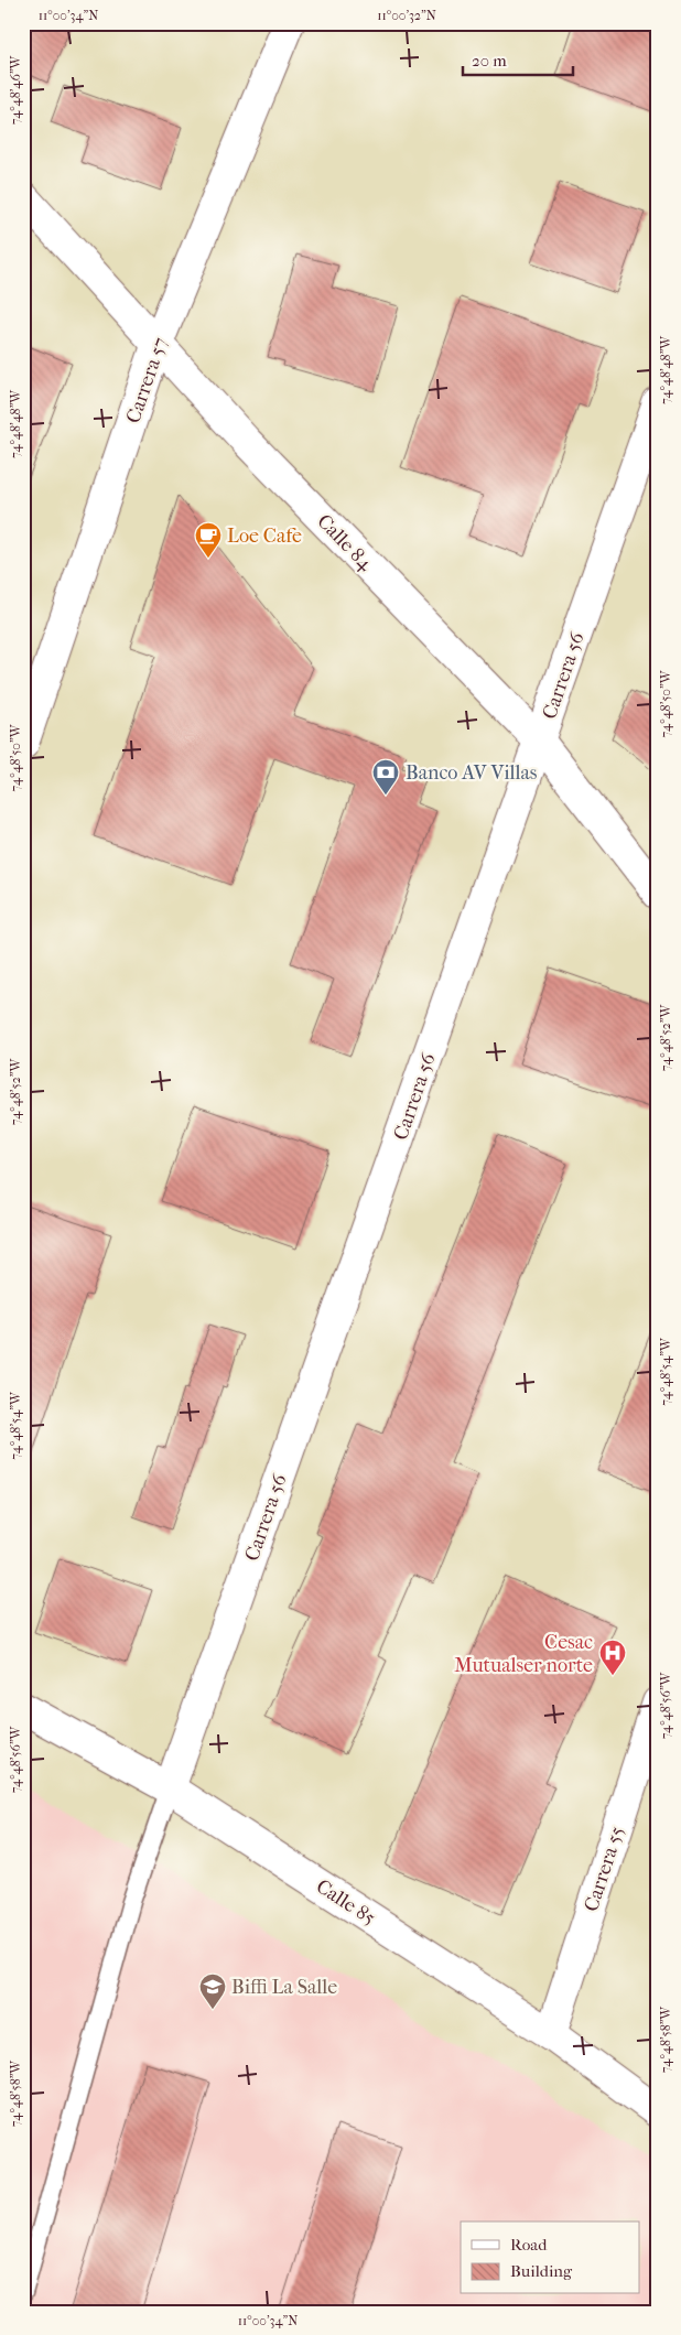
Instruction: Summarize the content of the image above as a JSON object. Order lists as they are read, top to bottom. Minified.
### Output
{"streets":{"street":["Carrera 57","Calle 84","Carrera 56","Carrera 55","Calle 85"]},"crossings":[["Carrera 57","Calle 84"],["Calle 84","Carrera 56"],["Carrera 56","Calle 85"],["Carrera 55","Calle 85"]],"places":{"cafe":["Loe Cafe"],"bank":["Banco AV Villas"],"hospital":["Cesac Mutualser norte"],"school or university":["Biffi La Salle"]},"legend":["Road","Building"],"scale_bar":"20 m","coordinates":["11°00'34\"N","11°00'32\"N","74°48'46\"W","74°48'48\"W","74°48'50\"W","74°48'52\"W","74°48'54\"W","74°48'56\"W","74°48'58\"W"]}
